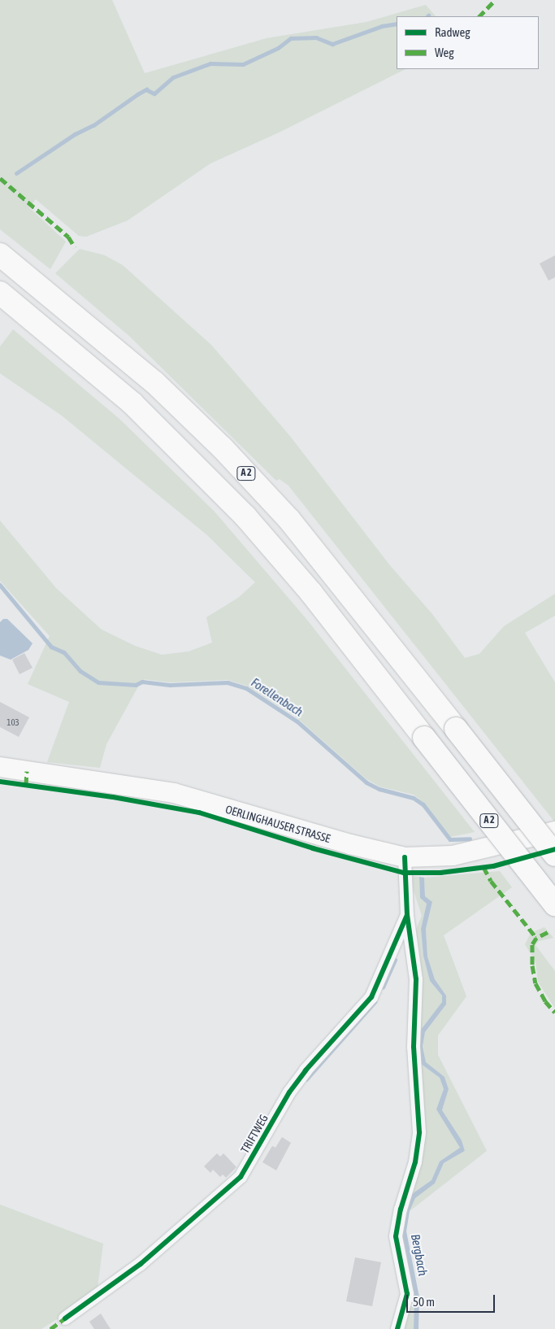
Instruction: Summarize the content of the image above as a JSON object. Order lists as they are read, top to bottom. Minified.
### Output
{"streets":{"highway":["A 2"],"main road":["OERLINGHAUSER STRASSE"],"street":["TRIFTWEG"]},"crossings":[["OERLINGHAUSER STRASSE","TRIFTWEG"]],"water":["Forellenbach","Bergbach"],"house_numbers":["103"],"legend":["Radweg","Weg"],"scale_bar":"50 m"}
